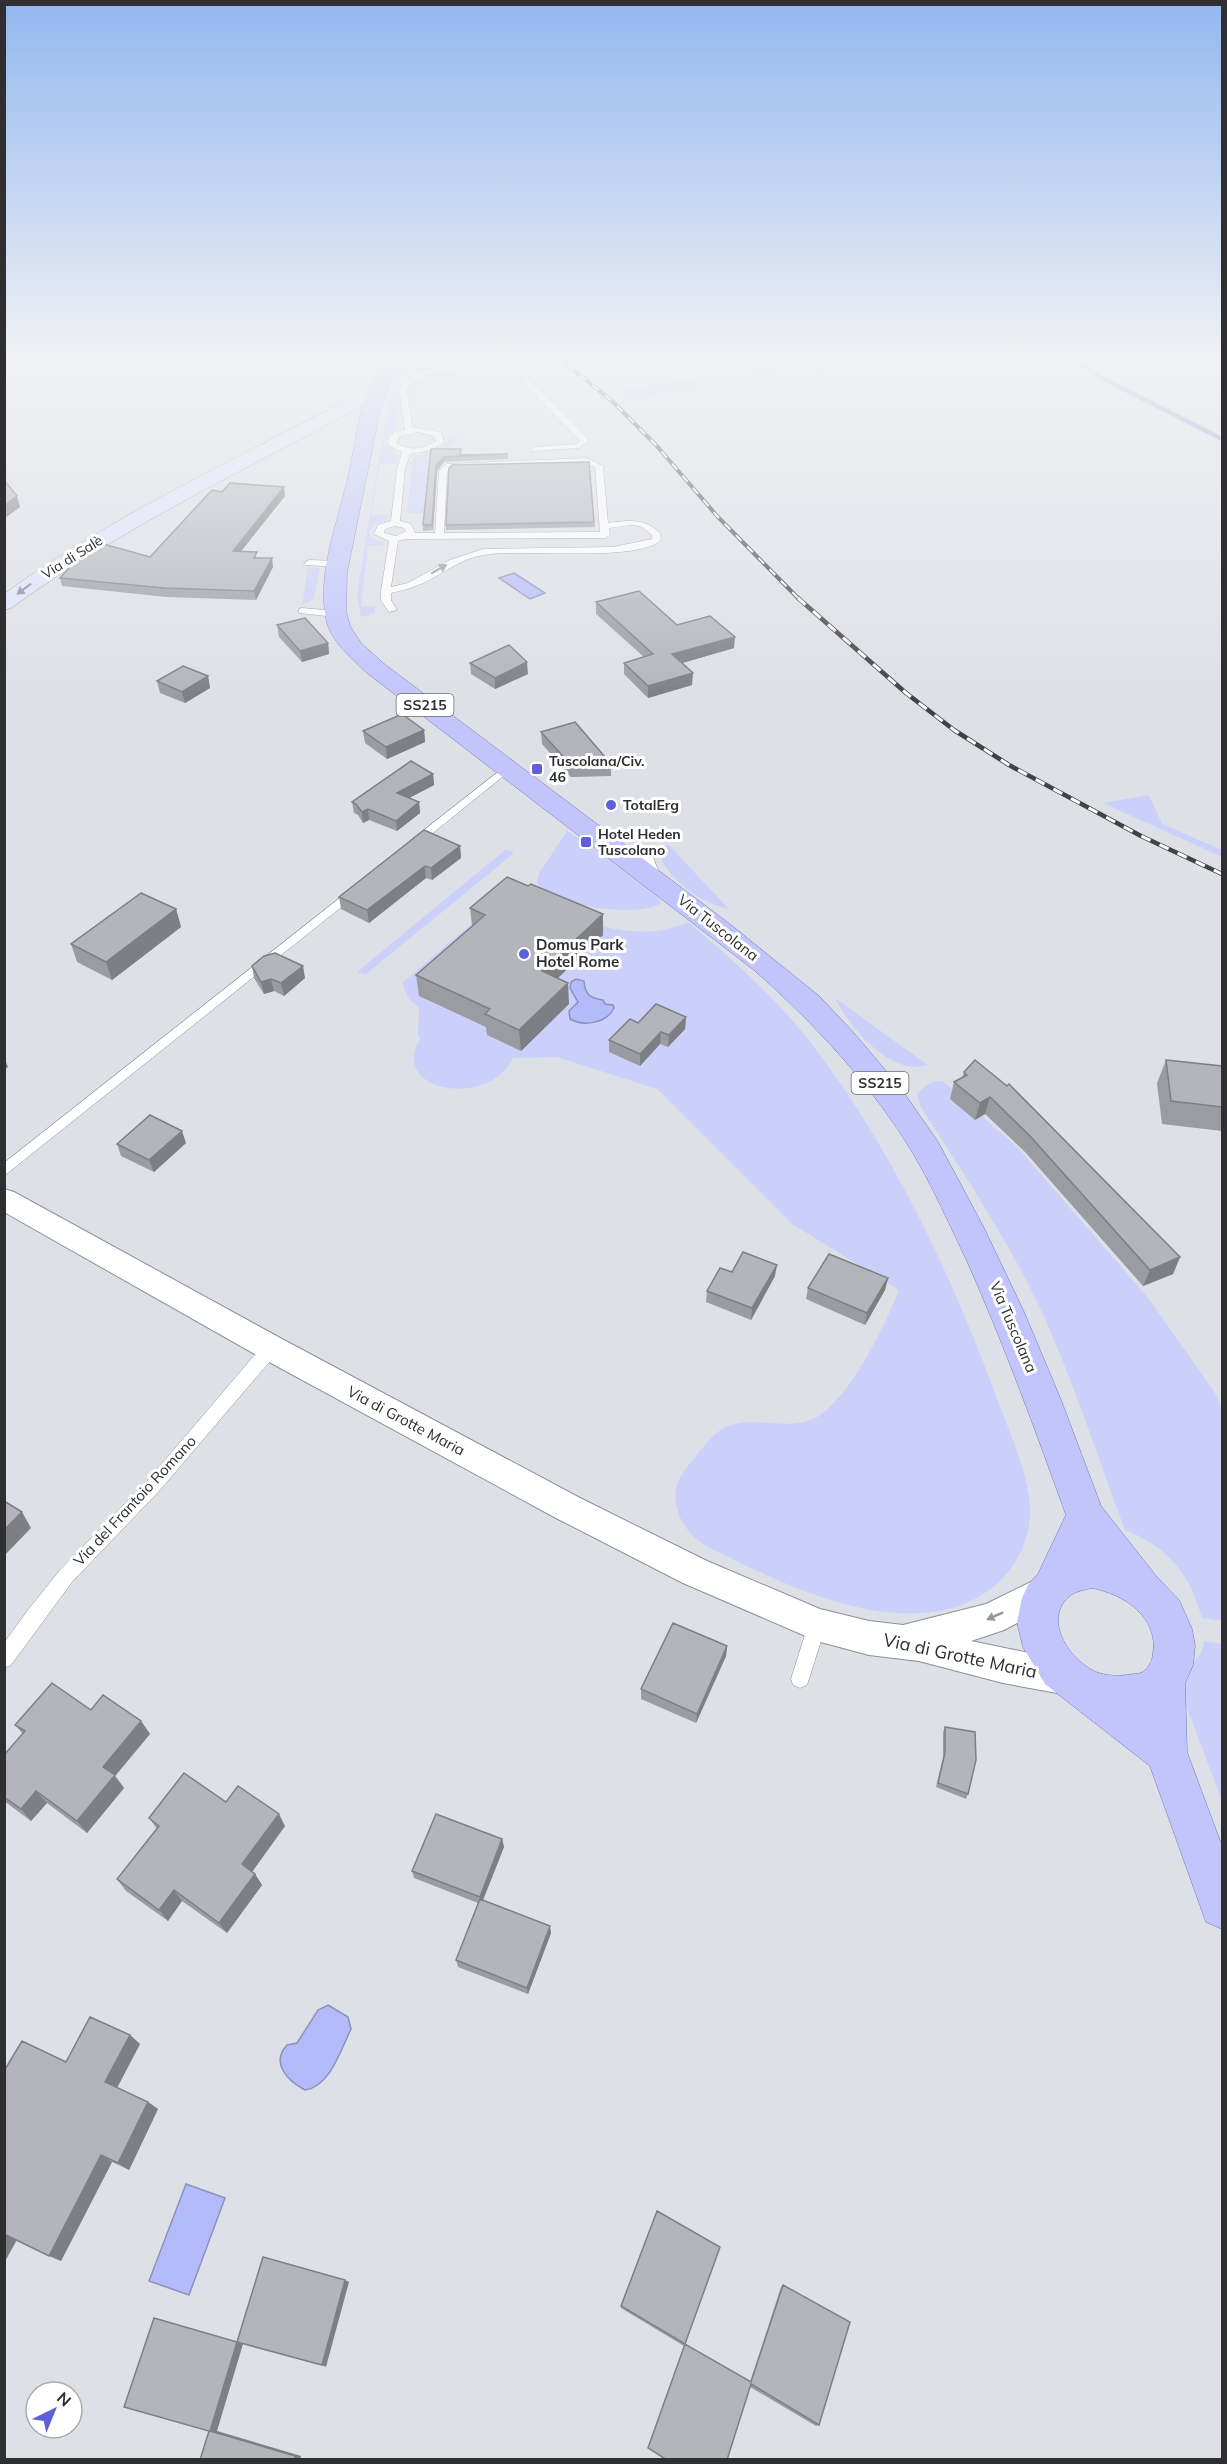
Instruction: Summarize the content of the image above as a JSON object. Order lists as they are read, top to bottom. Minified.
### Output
{"streets":{"main road":["Via di Salè","SS215","Via Tuscolana"],"street":["Via di Grotte Maria"],"lane":["Via del Frantoio Romano"]},"crossings":[["Via Tuscolana","Via di Grotte Maria"],["Via di Grotte Maria","Via del Frantoio Romano"]],"one_way":["Via di Salè"],"places":{"transit":["Tuscolana/Civ. 46","Hotel Heden Tuscolano"],"other":["TotalErg","Domus Park Hotel Rome"]},"north":"top right"}
